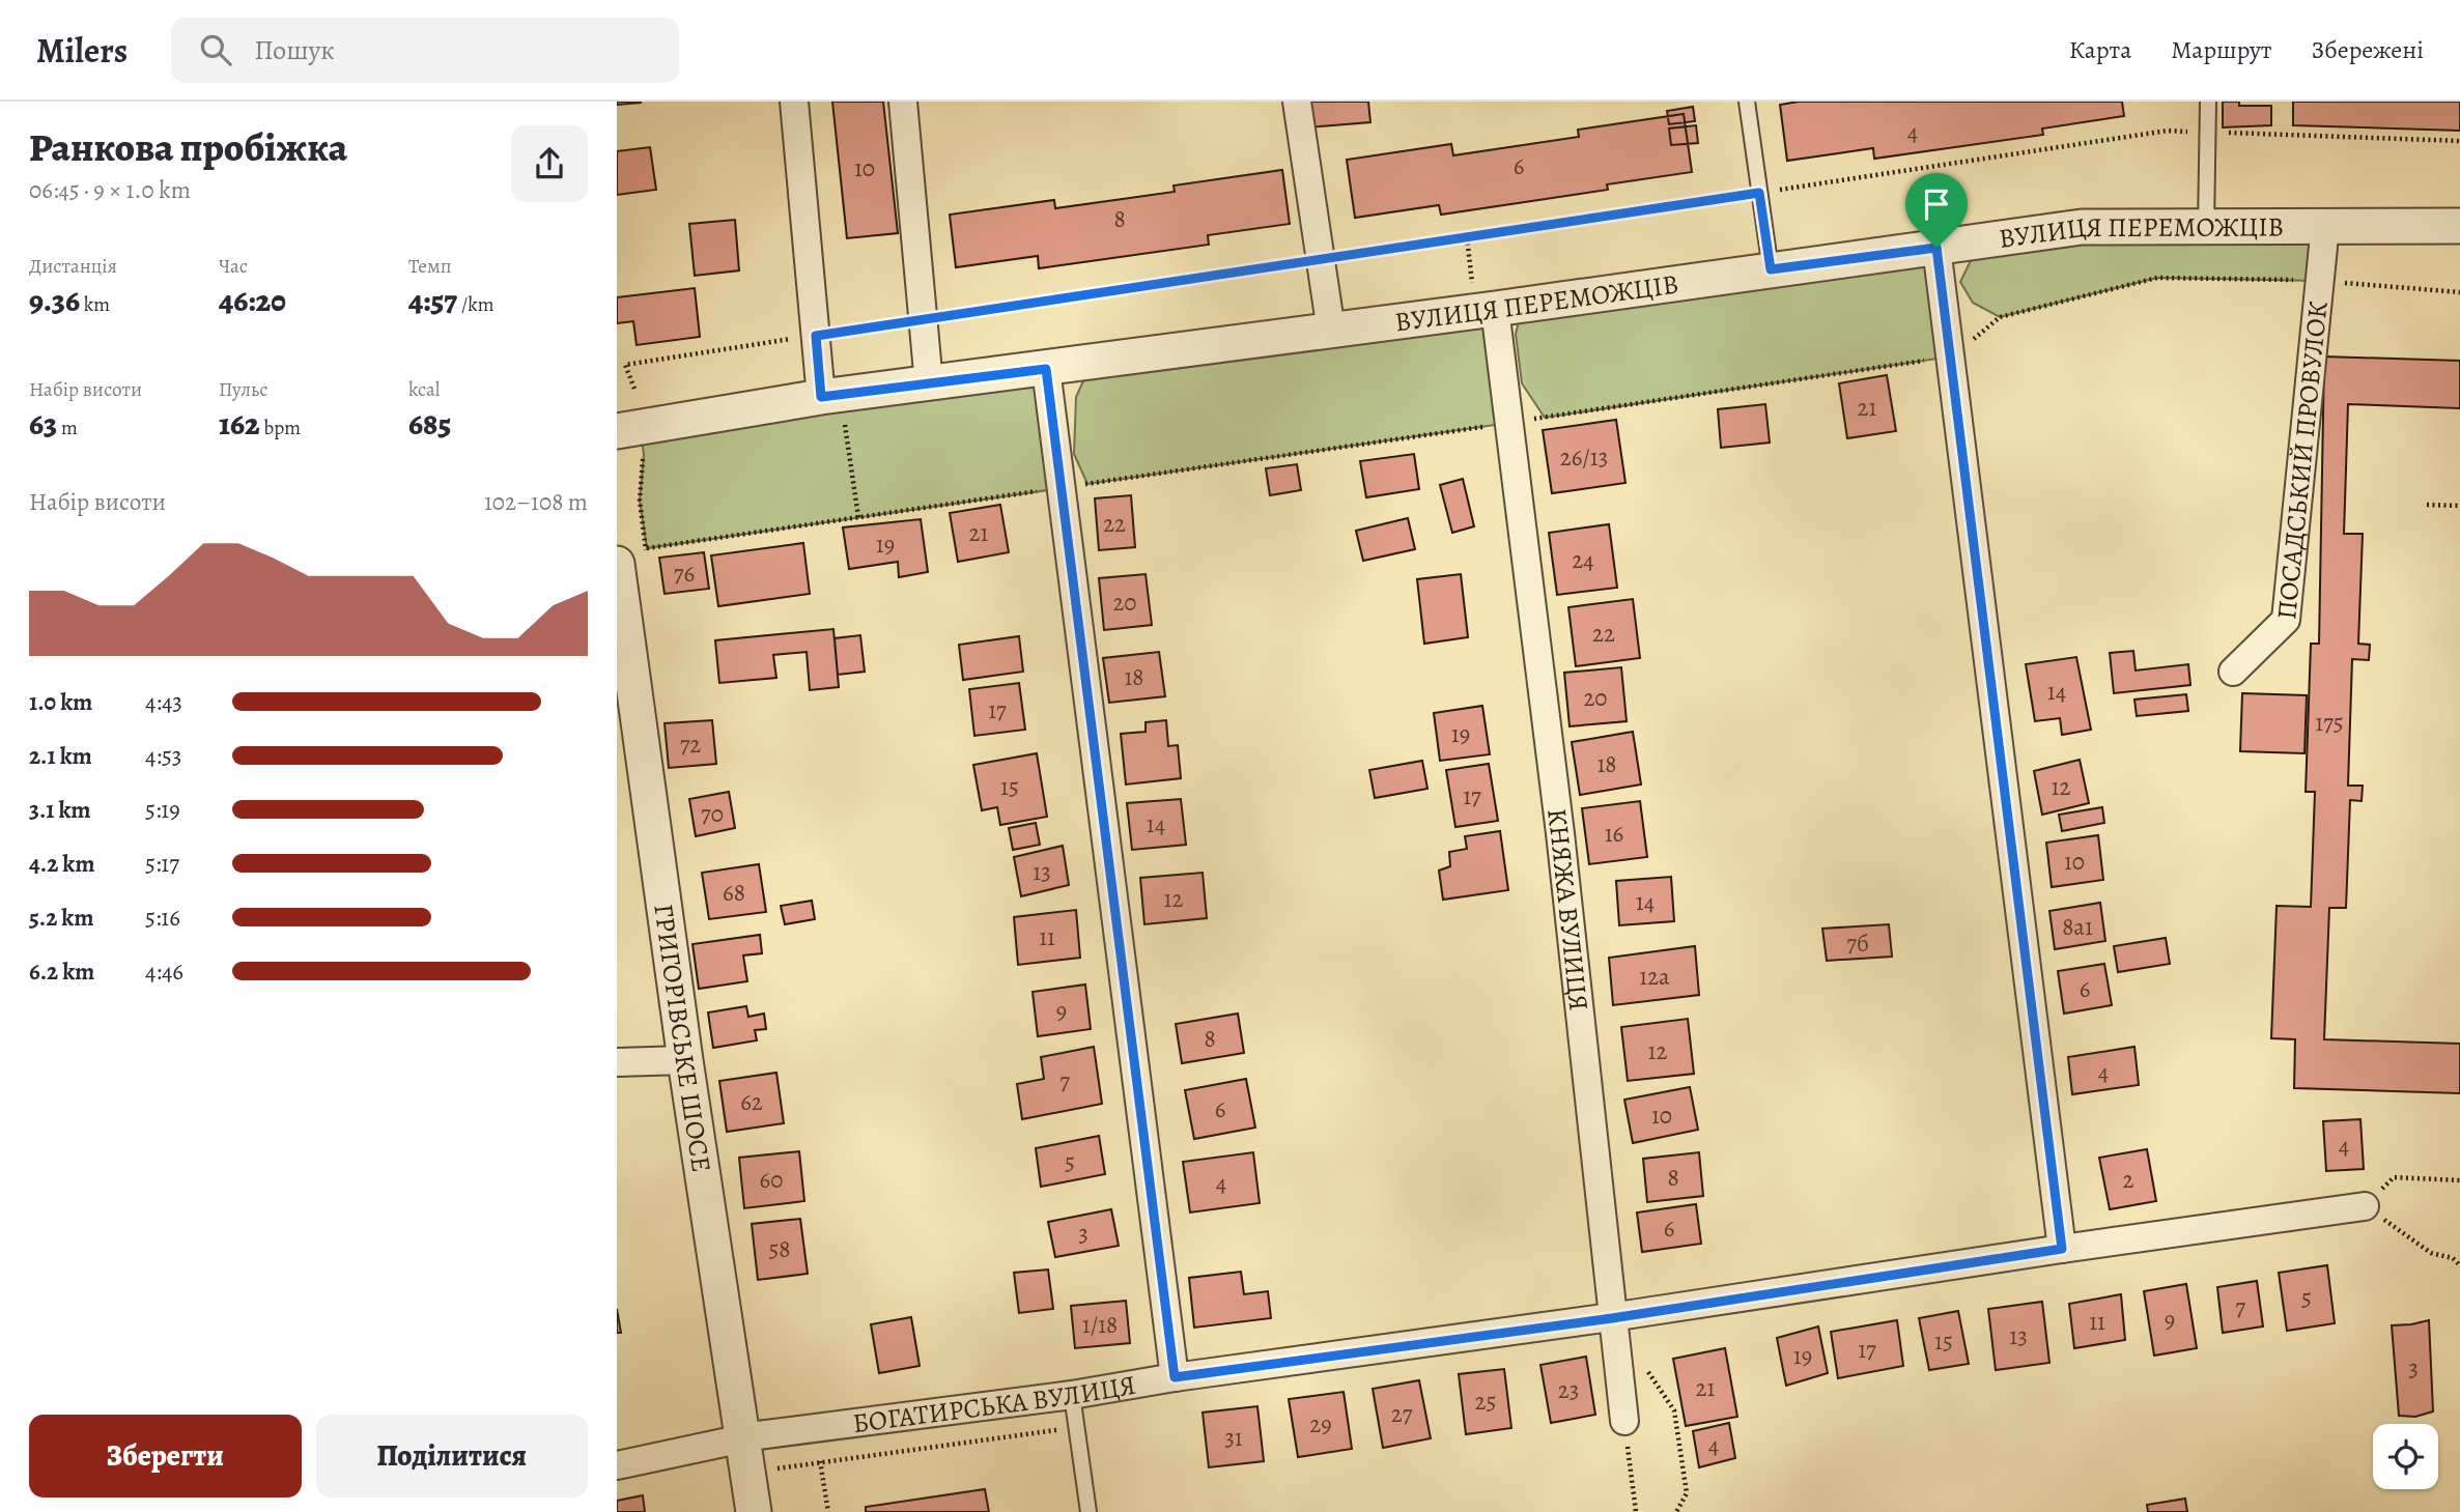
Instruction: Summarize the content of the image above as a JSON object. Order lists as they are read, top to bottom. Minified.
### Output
{"streets":{"street":["ВУЛИЦЯ ПЕРЕМОЖЦІВ","ПОСАДСЬКИЙ ПРОВУЛОК","КНЯЖА ВУЛИЦЯ","ГРИГОРІВСЬКЕ ШОСЕ","БОГАТИРСЬКА ВУЛИЦЯ"]},"crossings":[["ВУЛИЦЯ ПЕРЕМОЖЦІВ","ПОСАДСЬКИЙ ПРОВУЛОК"],["ВУЛИЦЯ ПЕРЕМОЖЦІВ","КНЯЖА ВУЛИЦЯ"],["КНЯЖА ВУЛИЦЯ","БОГАТИРСЬКА ВУЛИЦЯ"],["ГРИГОРІВСЬКЕ ШОСЕ","БОГАТИРСЬКА ВУЛИЦЯ"]],"house_numbers":["4","6","10","8","21","26/13","22","21","19","24","76","20","22","18","14","20","17","175","19","72","18","15","12","17","70","14","16","10","13","68","12","14","8а1","11","7б","12а","6","9","8","12","4","7","62","6","10","4","5","8","60","2","4","6","3","58","5","7","9","11","1/18","13","15","17","19","3","21","23","25","27","29","31","4"],"page":{"header":"Milers","search":"Пошук","nav":["Карта","Маршрут","Збережені"],"heading":["Ранкова пробіжка","06:45 · 9 × 1.0 km"],"stats":[["Дистанція","9.36 km"],["Час","46:20"],["Темп","4:57 /km"],["Набір висоти","63 m"],["Пульс","162 bpm"],["kcal","685"]],"chart":["Набір висоти","102–108 m"],"list":[{"name":"1.0 km","note":"4:43"},{"name":"2.1 km","note":"4:53"},{"name":"3.1 km","note":"5:19"},{"name":"4.2 km","note":"5:17"},{"name":"5.2 km","note":"5:16"},{"name":"6.2 km","note":"4:46"}],"buttons":["Зберегти","Поділитися"]}}
